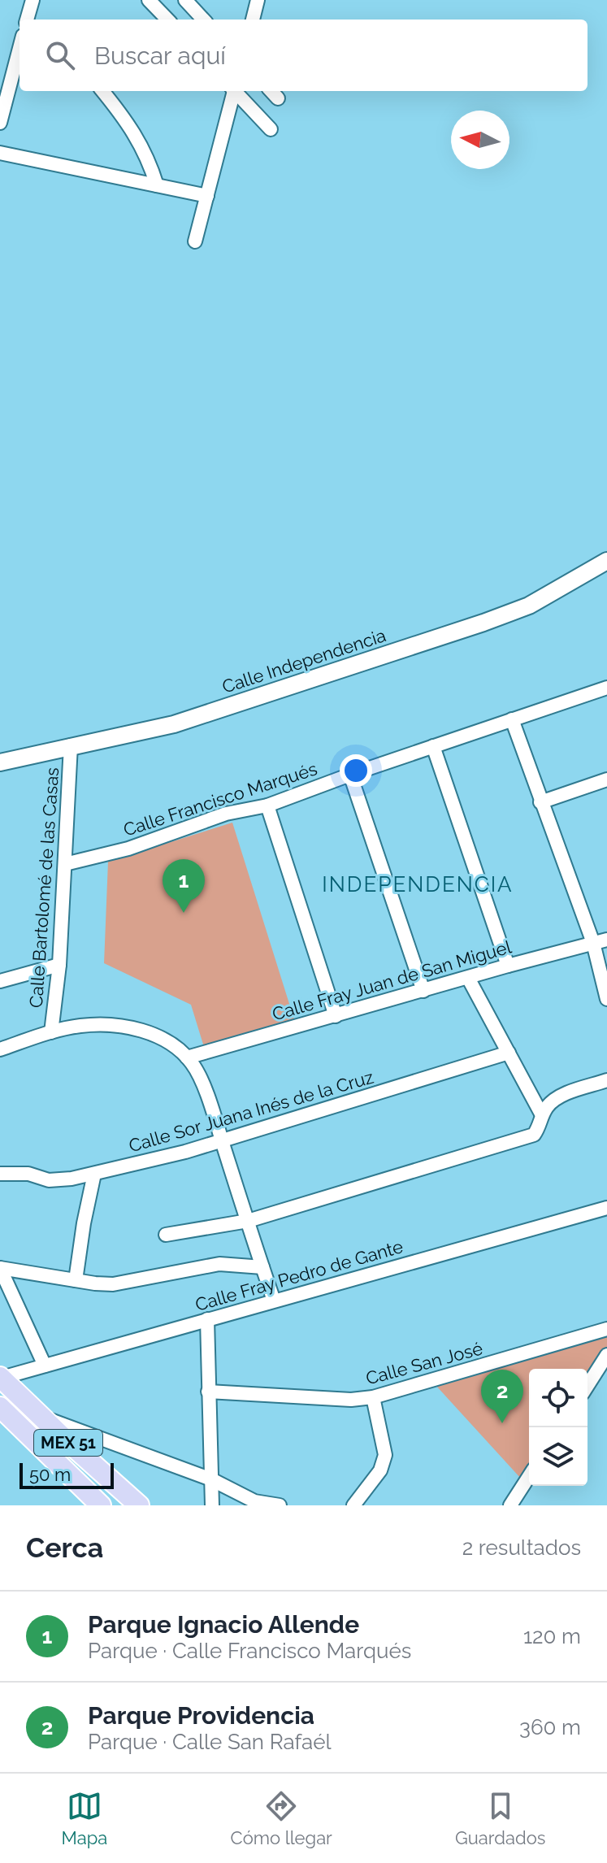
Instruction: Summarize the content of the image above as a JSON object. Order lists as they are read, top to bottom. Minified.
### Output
{"streets":{"main road":["MEX 51"],"street":["Calle Independencia","Calle Francisco Marqués","Calle Bartolomé de las Casas","Calle Fray Juan de San Miguel","Calle Sor Juana Inés de la Cruz","Calle Fray Pedro de Gante","Calle San José"]},"crossings":[["Calle Independencia","Calle Bartolomé de las Casas"],["Calle Francisco Marqués","Calle Bartolomé de las Casas"],["Calle Fray Pedro de Gante","MEX 51"]],"districts":["INDEPENDENCIA"],"scale_bar":"50 m","north":"left","page":{"search":"Buscar aquí","pins":["1","2"],"scale":"50 m","heading":["Cerca","2 resultados"],"list":[{"mark":"1","name":"Parque Ignacio Allende","note":"Parque · Calle Francisco Marqués","value":"120 m"},{"mark":"2","name":"Parque Providencia","note":"Parque · Calle San Rafaél","value":"360 m"}],"nav":["Mapa","Cómo llegar","Guardados"]}}
